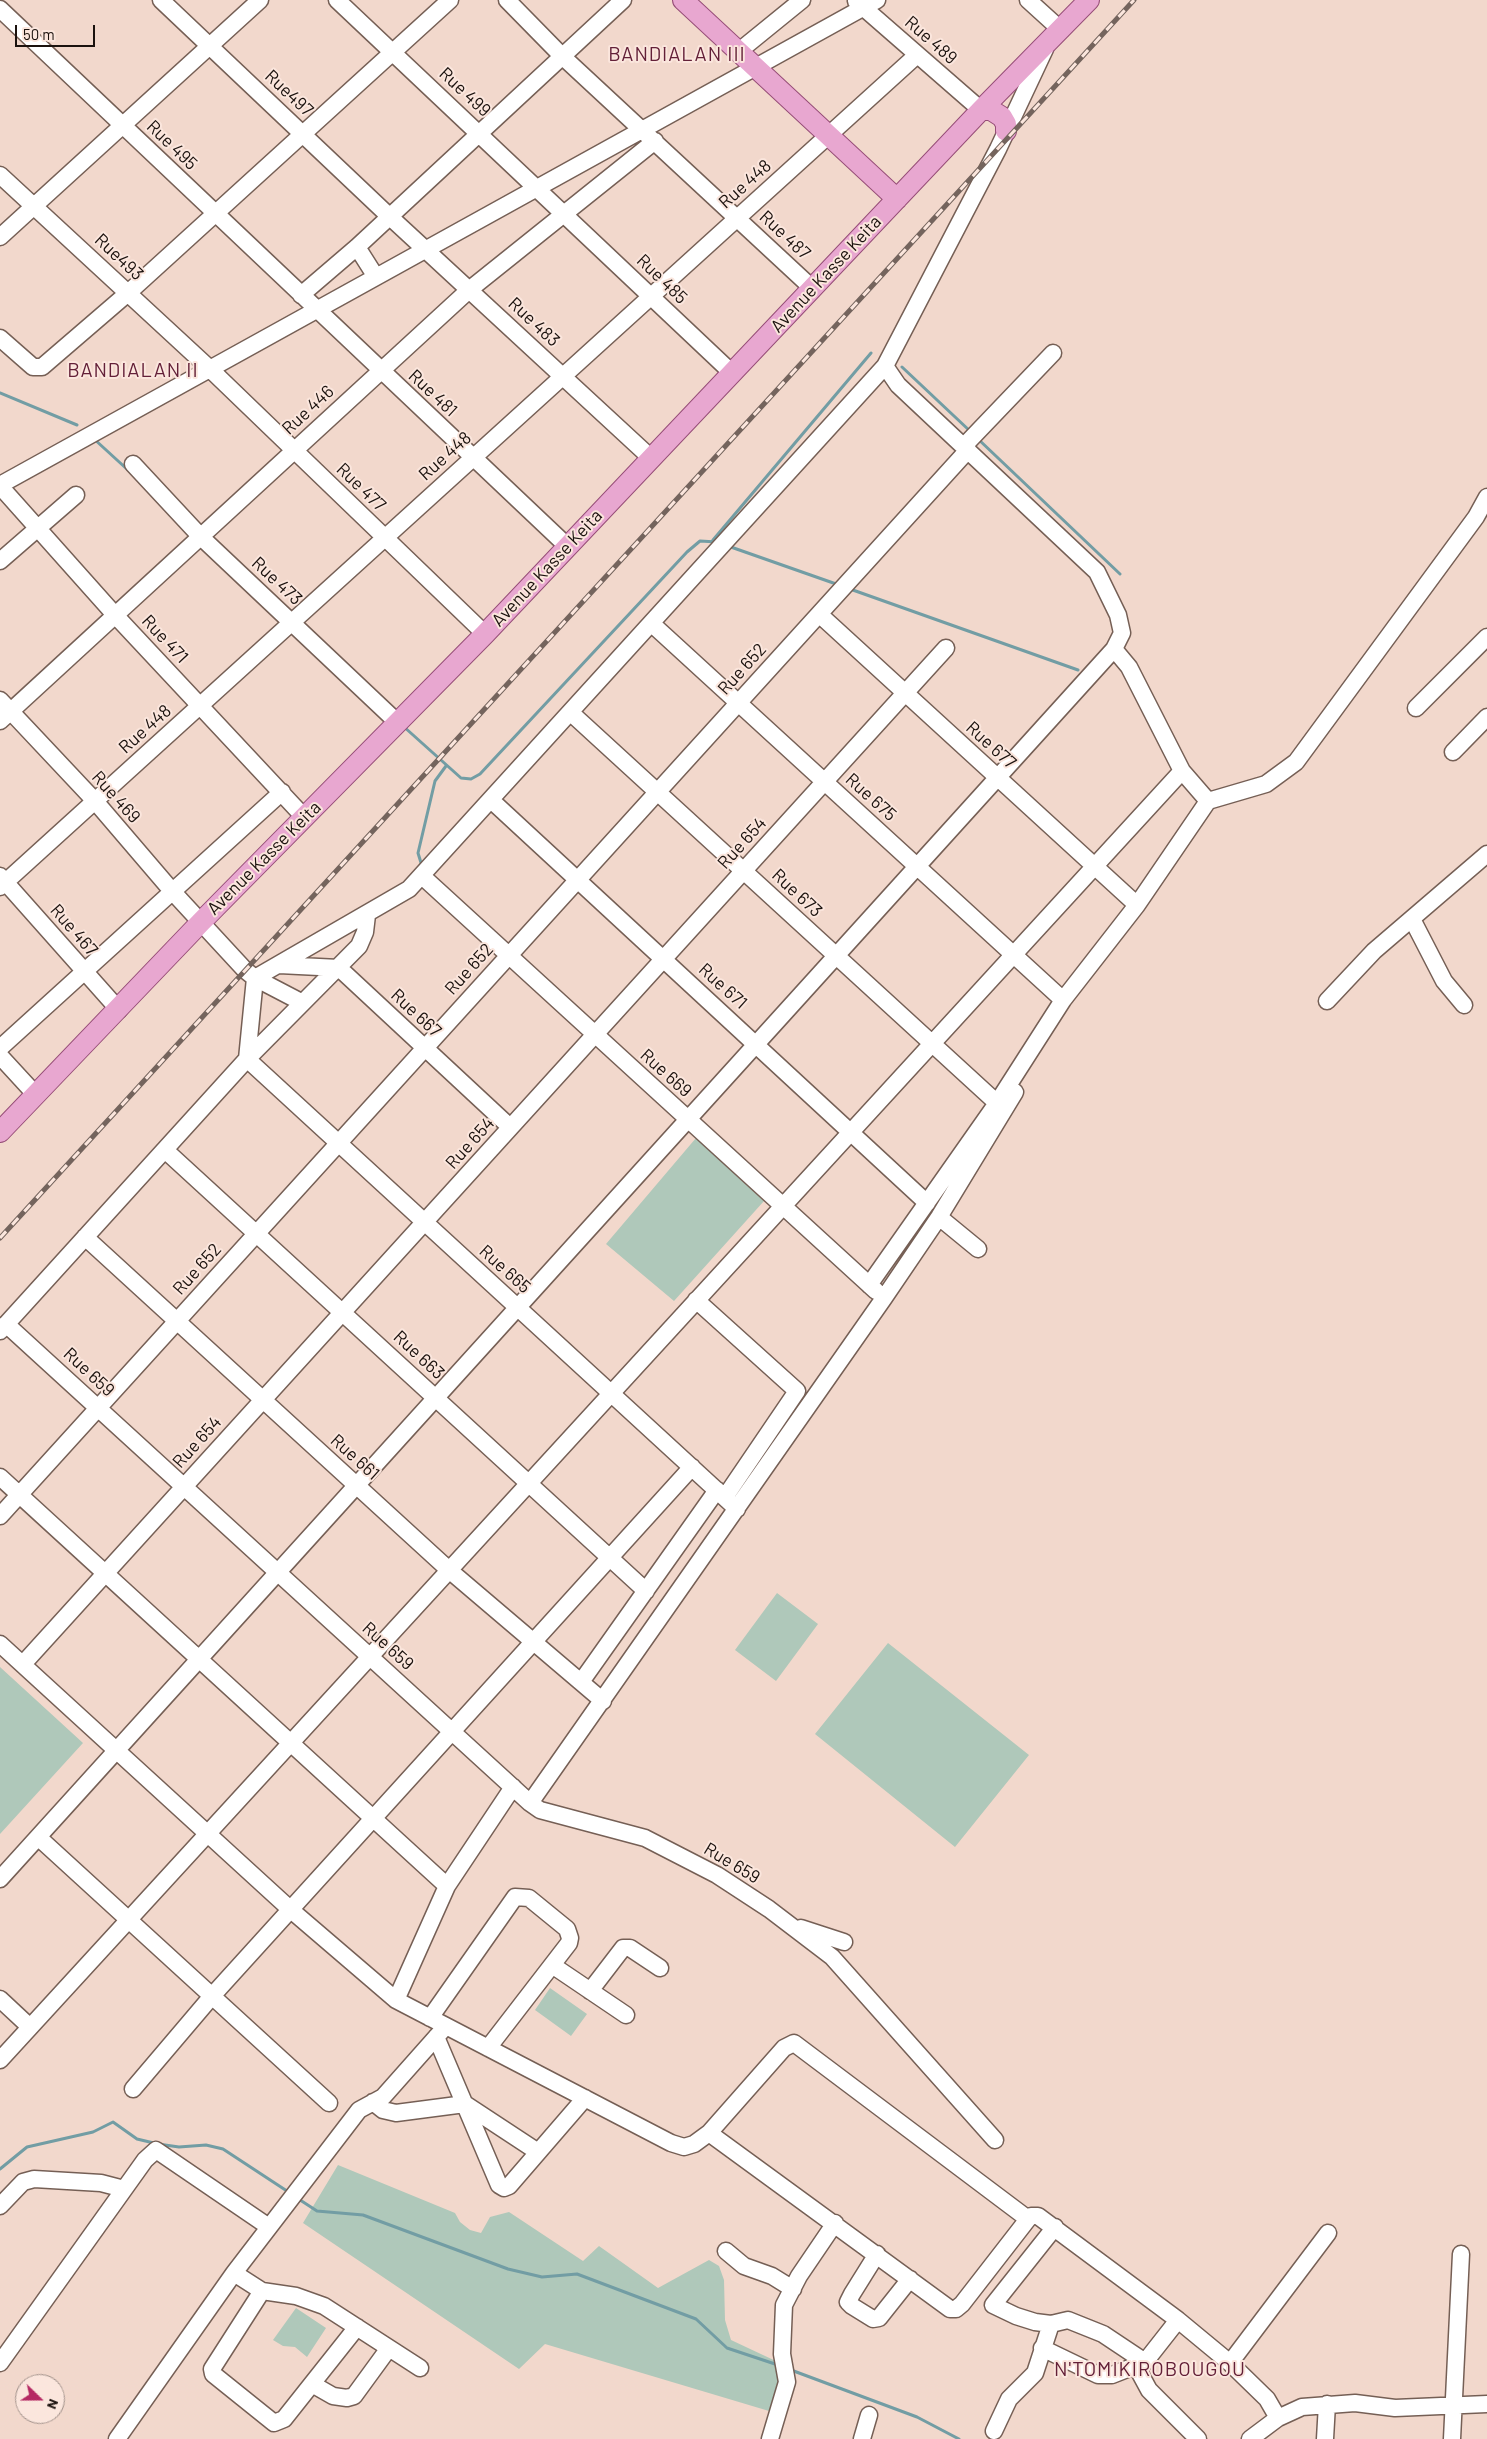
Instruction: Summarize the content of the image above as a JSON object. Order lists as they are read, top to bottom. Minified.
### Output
{"streets":{"main road":["Avenue Kasse Keita"],"street":["Rue 489","Rue 499","Rue497","Rue 495","Rue 448","Rue 487","Rue493","Rue 485","Rue 483","Rue 481","Rue 446","Rue 477","Rue 473","Rue 471","Rue 652","Rue 677","Rue 469","Rue 675","Rue 654","Rue 673","Rue 467","Rue 671","Rue 667","Rue 669","Rue 665","Rue 663","Rue 659","Rue 661"]},"crossings":[["Rue 489","Rue 448"],["Rue 489","Avenue Kasse Keita"],["Rue 499","Rue 485"],["Rue 499","Rue 446"],["Rue497","Rue 483"],["Rue 495","Rue 481"],["Rue 448","Rue 487"],["Rue 448","Rue 485"],["Rue 448","Rue 483"],["Rue 448","Rue 481"],["Rue 448","Rue 477"],["Rue 448","Rue 473"],["Rue 448","Rue 471"],["Rue 448","Rue 469"],["Rue 448","Rue 467"],["Rue 487","Avenue Kasse Keita"],["Rue 487","Rue 446"],["Rue493","Rue 477"],["Avenue Kasse Keita","Rue 485"],["Avenue Kasse Keita","Rue 483"],["Avenue Kasse Keita","Rue 481"],["Avenue Kasse Keita","Rue 477"],["Avenue Kasse Keita","Rue 473"],["Avenue Kasse Keita","Rue 471"],["Avenue Kasse Keita","Rue 469"],["Avenue Kasse Keita","Rue 467"],["Rue 485","Rue 446"],["Rue 483","Rue 446"],["Rue 481","Rue 446"],["Rue 446","Rue 477"],["Rue 446","Rue 473"],["Rue 446","Rue 471"],["Rue 446","Rue 469"],["Rue 652","Rue 677"],["Rue 652","Rue 675"],["Rue 652","Rue 673"],["Rue 652","Rue 671"],["Rue 652","Rue 667"],["Rue 652","Rue 669"],["Rue 652","Rue 665"],["Rue 652","Rue 663"],["Rue 652","Rue 659"],["Rue 652","Rue 661"],["Rue 677","Rue 654"],["Rue 675","Rue 654"],["Rue 654","Rue 673"],["Rue 654","Rue 671"],["Rue 654","Rue 667"],["Rue 654","Rue 669"],["Rue 654","Rue 665"],["Rue 654","Rue 663"],["Rue 654","Rue 659"],["Rue 654","Rue 661"]],"districts":["BANDIALAN III","BANDIALAN II","N'TOMIKIROBOUGOU"],"scale_bar":"50 m","north":"right"}
